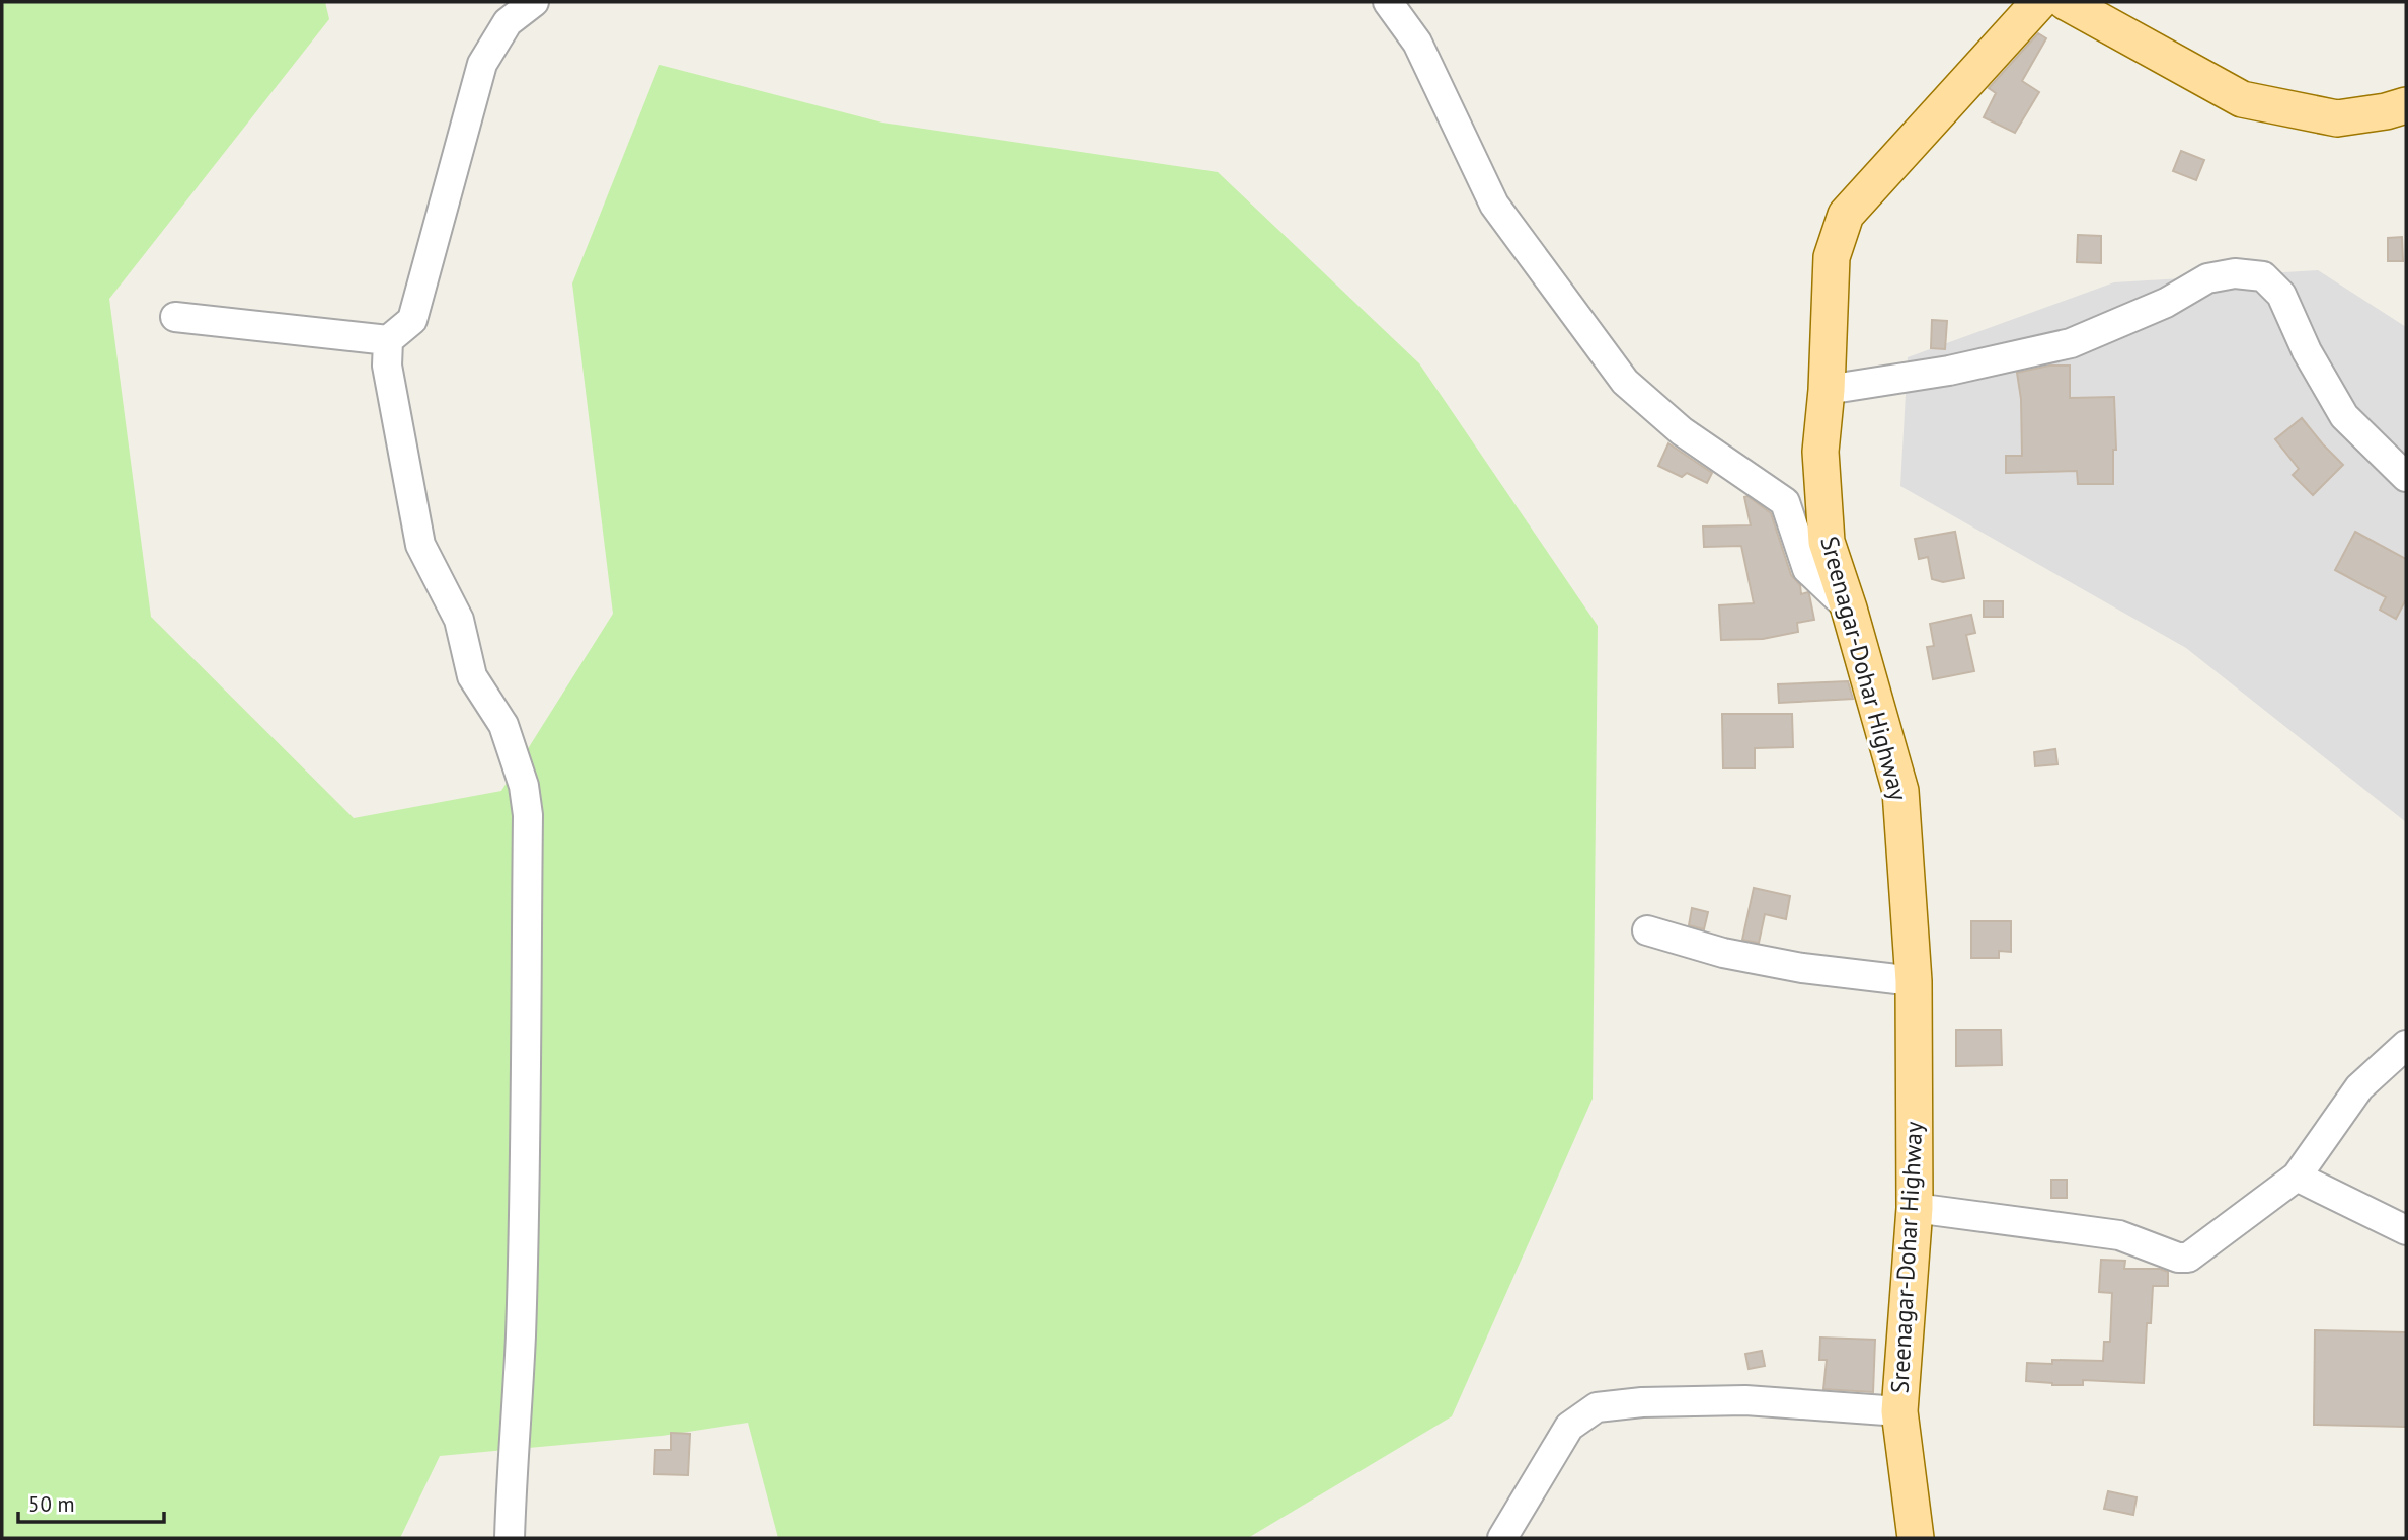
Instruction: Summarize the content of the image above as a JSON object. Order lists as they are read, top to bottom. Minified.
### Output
{"streets":{"main road":["Sreenagar-Dohar Highway"]},"scale_bar":"50 m"}
